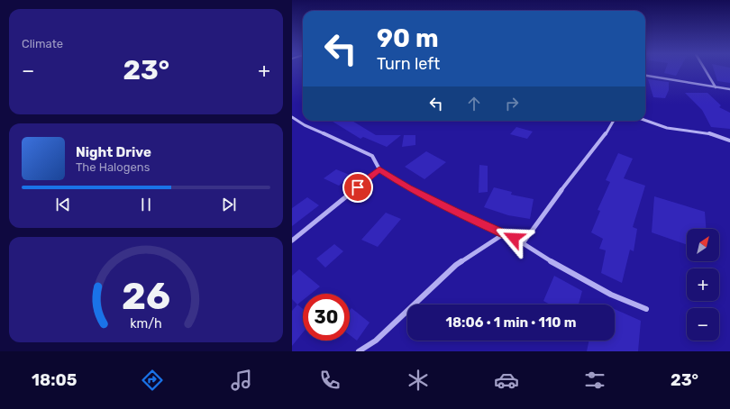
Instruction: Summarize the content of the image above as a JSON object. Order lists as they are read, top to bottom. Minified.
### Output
{"north":"top right","page":{"tile":"Climate","turn":["90 m","Turn left"],"heat":["−","23°","+"],"song":["Night Drive","The Halogens"],"map_buttons":["+","−"],"limit":"30","trip":"18:06 · 1 min · 110 m","tabs":["18:05","23°"],"gauge":["26","km/h"]}}
